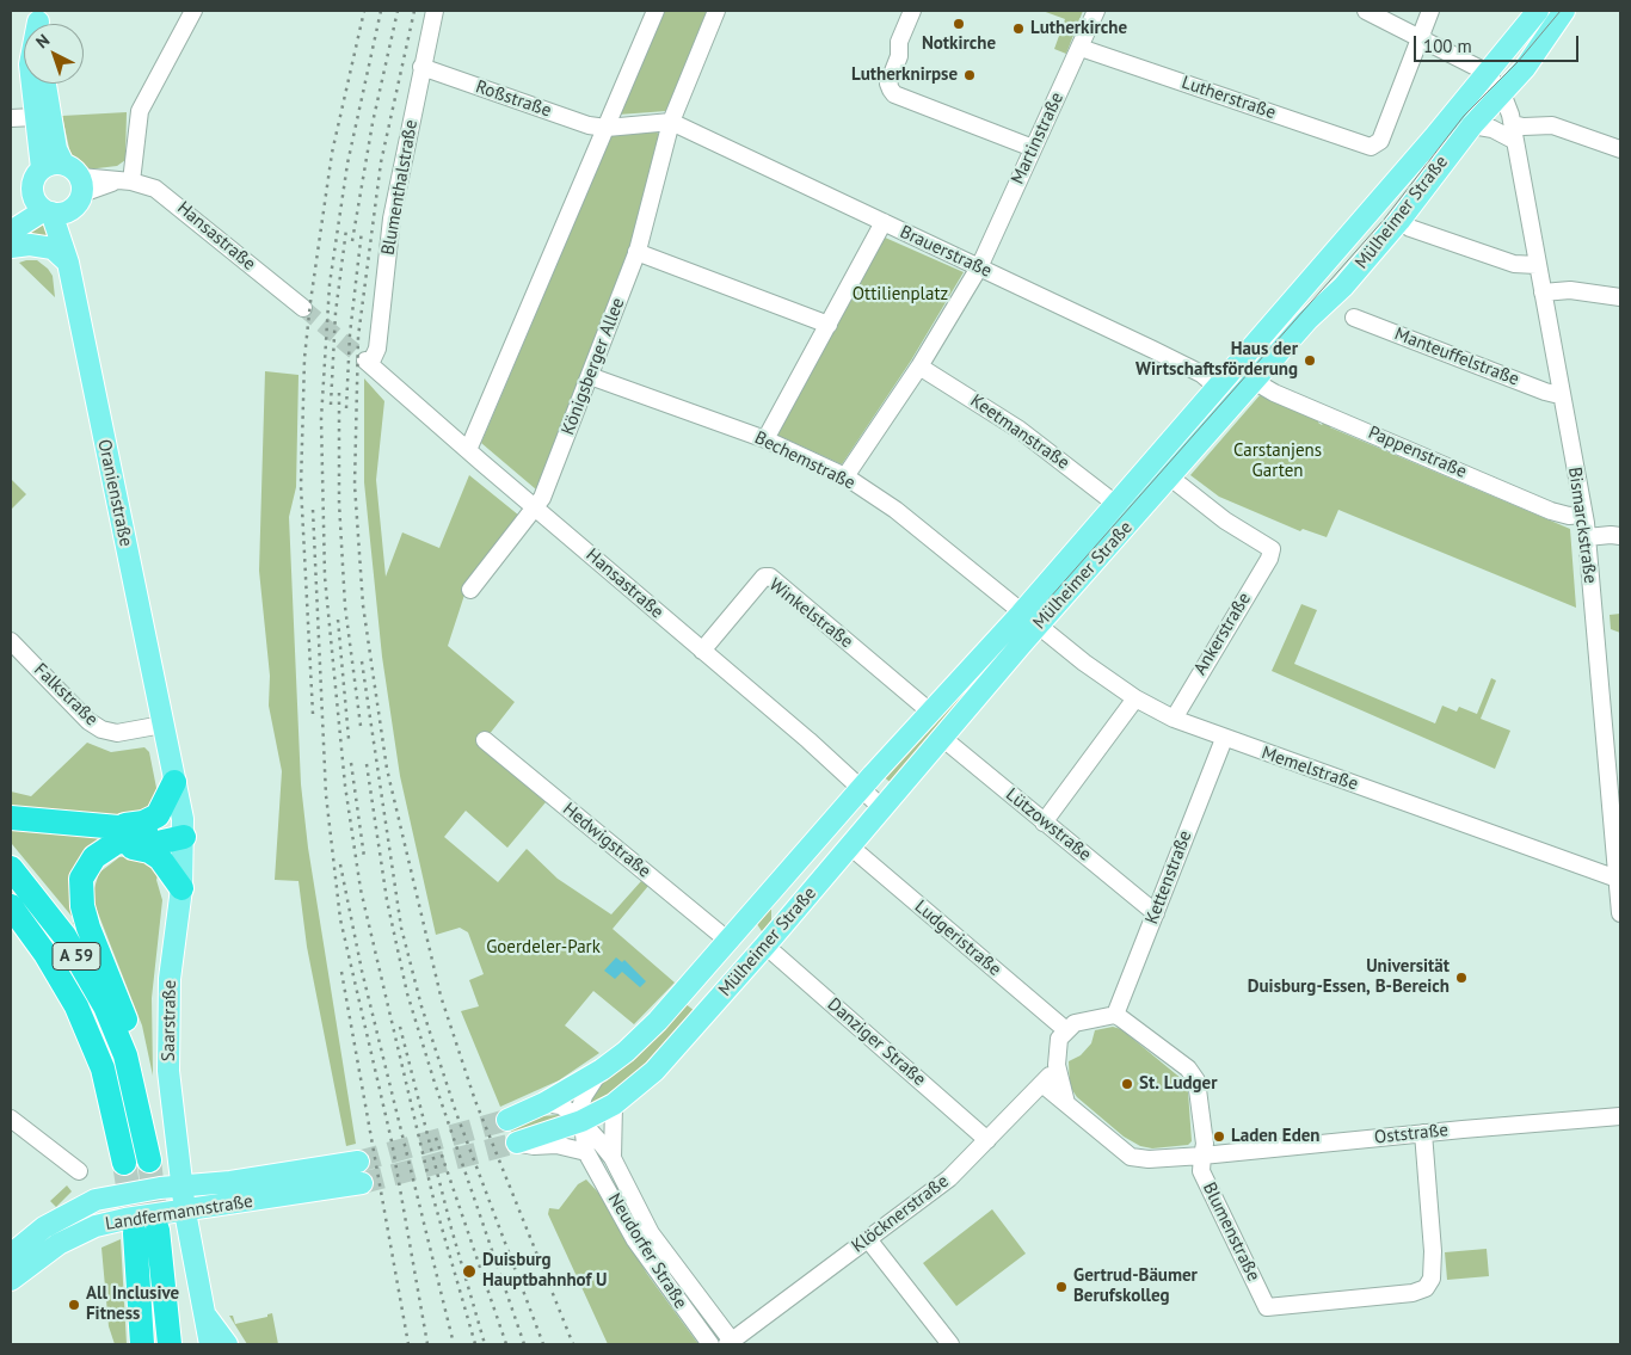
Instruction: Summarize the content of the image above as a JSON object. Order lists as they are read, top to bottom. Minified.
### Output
{"streets":{"highway":["A 59"],"main road":["Mülheimer Straße","Oranienstraße","Saarstraße","Landfermannstraße"],"street":["Lutherstraße","Roßstraße","Martinstraße","Blumenthalstraße","Hansastraße","Brauerstraße","Manteuffelstraße","Königsberger Allee","Keetmanstraße","Pappenstraße","Bechemstraße","Bismarckstraße","Winkelstraße","Ankerstraße","Falkstraße","Memelstraße","Lützowstraße","Hedwigstraße","Kettenstraße","Ludgeristraße","Danziger Straße","Oststraße","Klöcknerstraße","Blumenstraße","Neudorfer Straße"]},"crossings":[["Lutherstraße","Martinstraße"],["Roßstraße","Blumenthalstraße"],["Martinstraße","Brauerstraße"],["Blumenthalstraße","Hansastraße"],["Mülheimer Straße","Hansastraße"],["Mülheimer Straße","Brauerstraße"],["Mülheimer Straße","Keetmanstraße"],["Mülheimer Straße","Pappenstraße"],["Mülheimer Straße","Bechemstraße"],["Mülheimer Straße","Bismarckstraße"],["Mülheimer Straße","Winkelstraße"],["Mülheimer Straße","Ankerstraße"],["Mülheimer Straße","Memelstraße"],["Mülheimer Straße","Lützowstraße"],["Mülheimer Straße","Hedwigstraße"],["Mülheimer Straße","Ludgeristraße"],["Mülheimer Straße","Danziger Straße"],["Mülheimer Straße","Neudorfer Straße"],["Hansastraße","Königsberger Allee"],["Hansastraße","Winkelstraße"],["Brauerstraße","Königsberger Allee"],["Manteuffelstraße","Bismarckstraße"],["Königsberger Allee","Bechemstraße"],["Pappenstraße","Bismarckstraße"],["Bechemstraße","Memelstraße"],["Oranienstraße","Falkstraße"],["Oranienstraße","Saarstraße"],["Bismarckstraße","Memelstraße"],["Ankerstraße","Memelstraße"],["Falkstraße","Saarstraße"],["Memelstraße","Kettenstraße"],["Lützowstraße","Kettenstraße"],["Kettenstraße","Ludgeristraße"],["Kettenstraße","Oststraße"],["Kettenstraße","Klöcknerstraße"],["Kettenstraße","Blumenstraße"],["Ludgeristraße","Oststraße"],["Ludgeristraße","Klöcknerstraße"],["Ludgeristraße","Blumenstraße"],["Saarstraße","Landfermannstraße"],["Danziger Straße","Klöcknerstraße"],["Oststraße","Klöcknerstraße"],["Oststraße","Blumenstraße"],["Klöcknerstraße","Blumenstraße"],["Klöcknerstraße","Neudorfer Straße"]],"parks":["Ottilienplatz","Carstanjens Garten","Goerdeler-Park"],"places":["Notkirche","Lutherkirche","Lutherknirpse","Haus der Wirtschaftsförderung","Universität Duisburg-Essen, B-Bereich","St. Ludger","Laden Eden","Duisburg Hauptbahnhof U","Gertrud-Bäumer Berufskolleg","All Inclusive Fitness"],"scale_bar":"100 m","north":"top left"}
